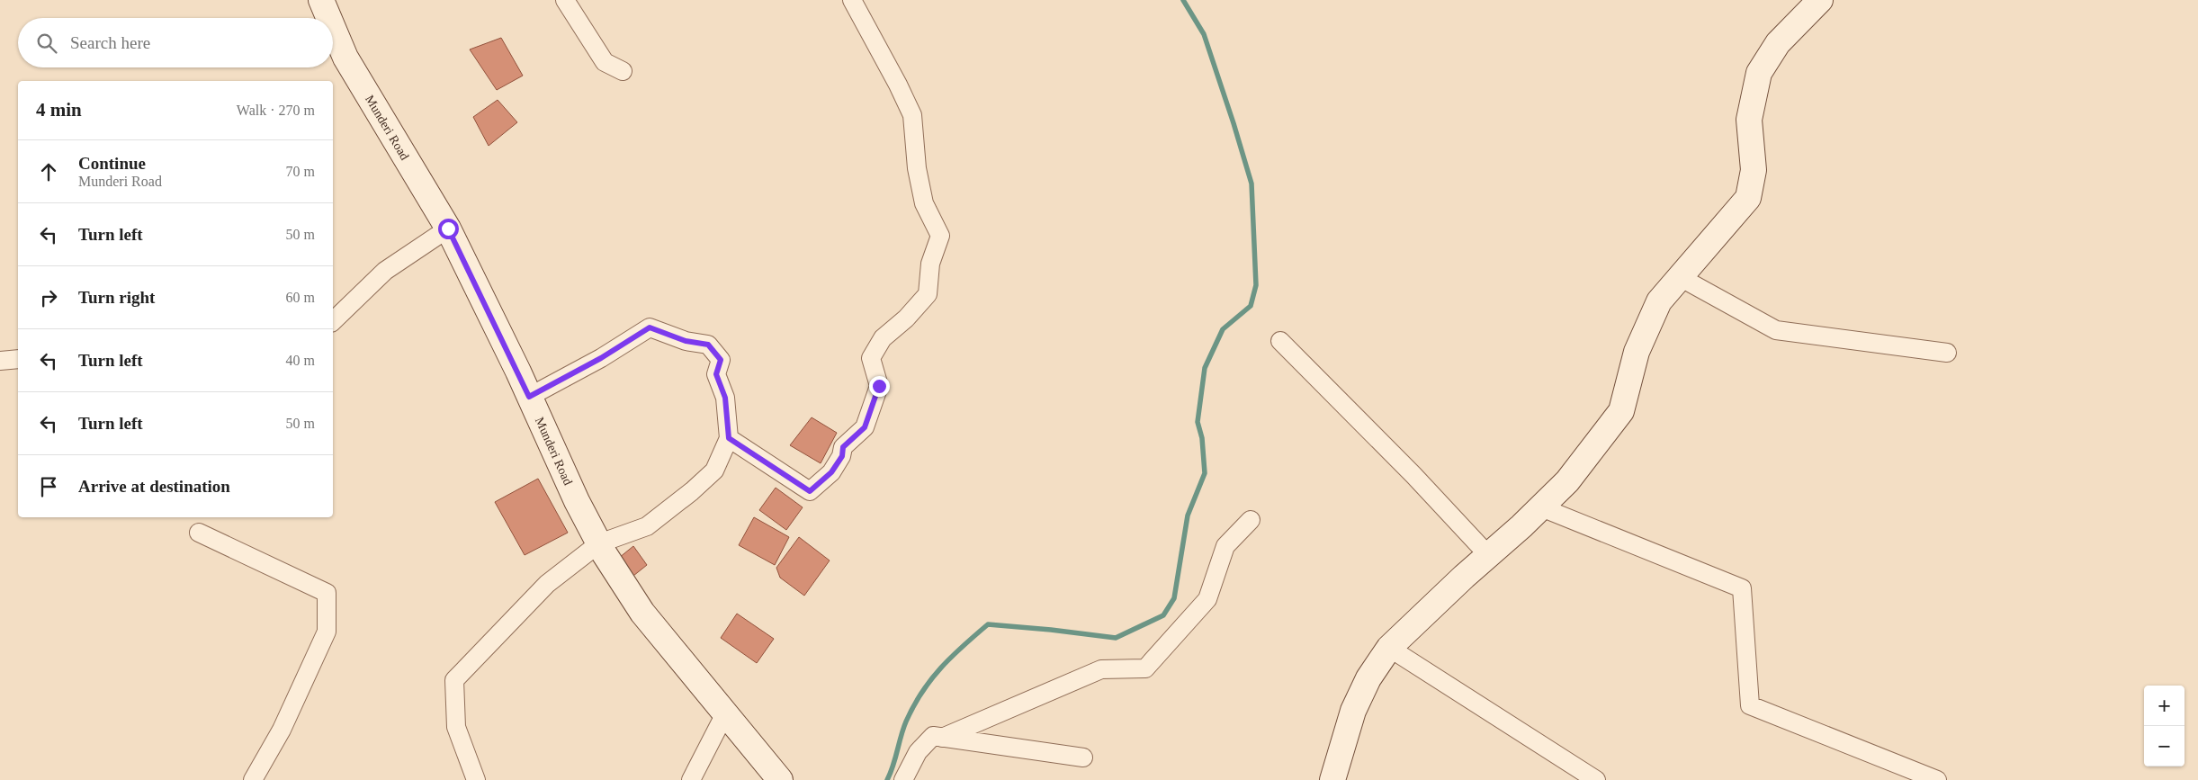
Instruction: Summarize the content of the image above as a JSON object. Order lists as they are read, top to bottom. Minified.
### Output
{"streets":{"main road":["Munderi Road"]},"page":{"search":"Search here","heading":["4 min","Walk · 270 m"],"list":[["Continue","Munderi Road","70 m"],["Turn left","50 m"],["Turn right","60 m"],["Turn left","40 m"],["Turn left","50 m"],"Arrive at destination"],"map_buttons":["+","−"]}}
